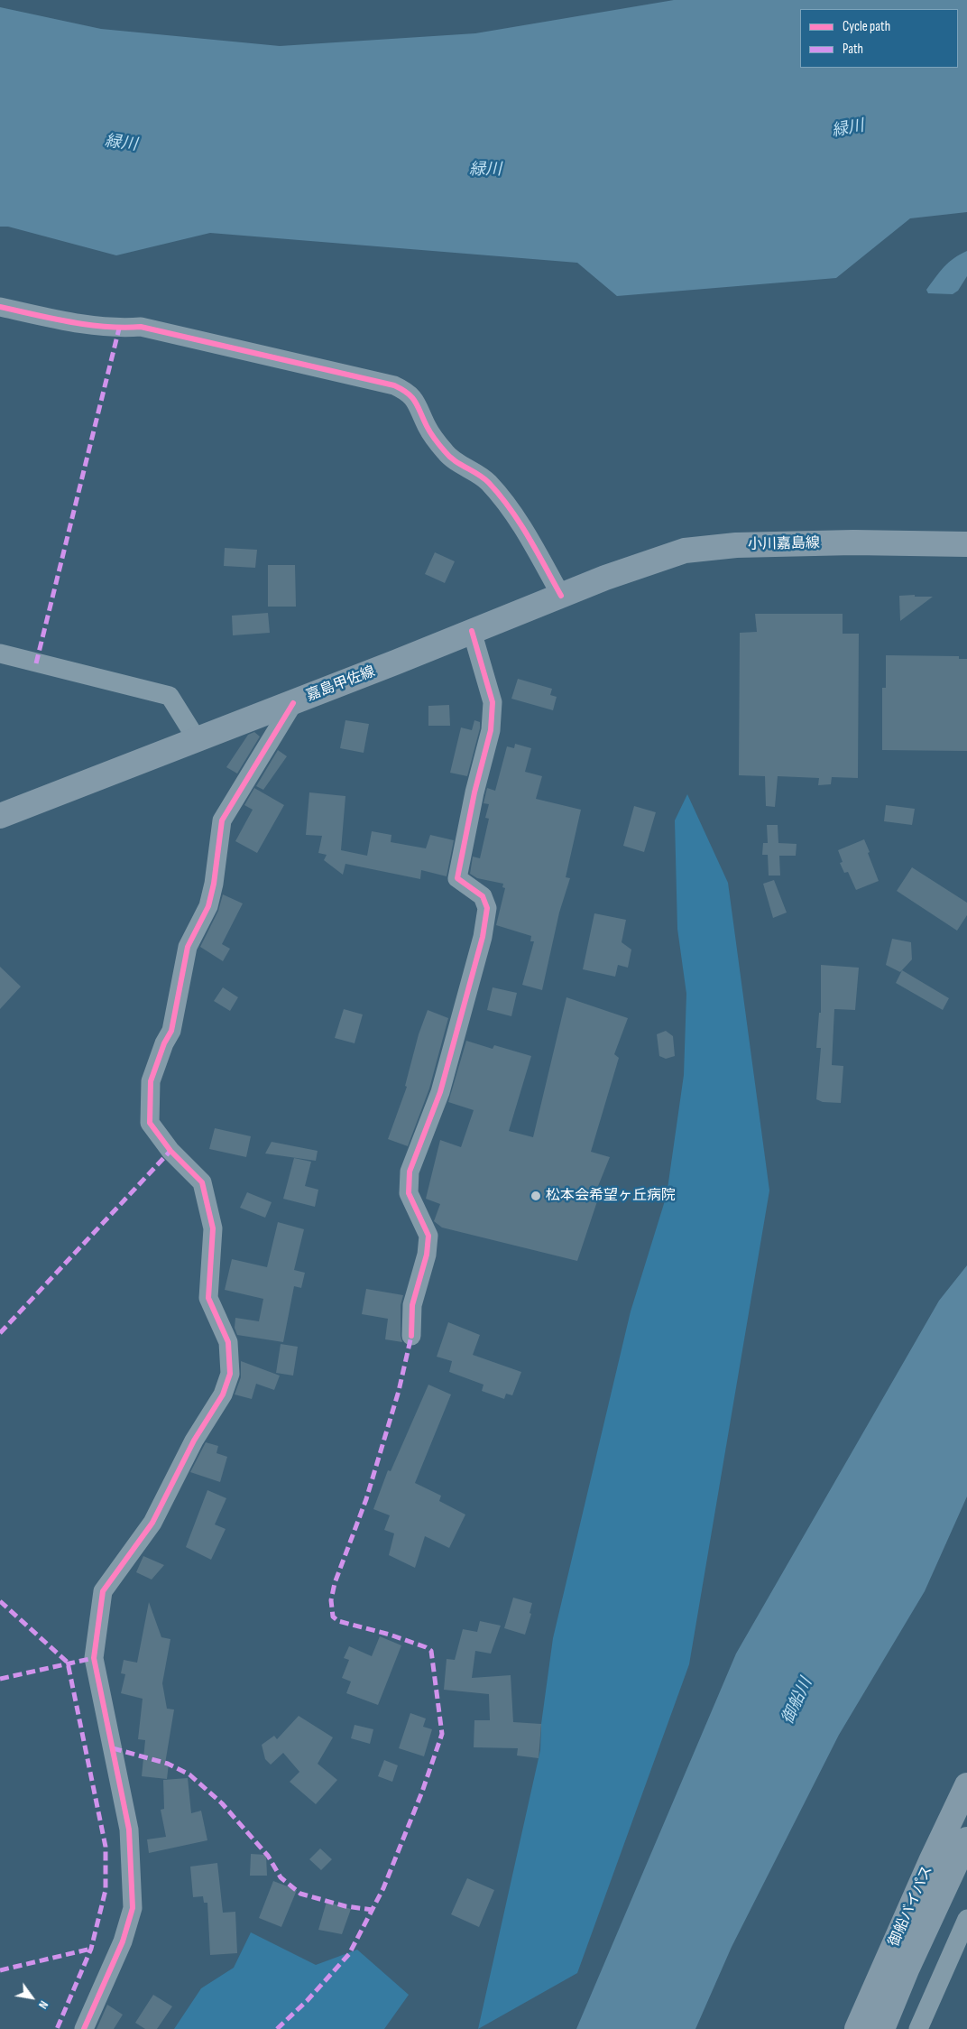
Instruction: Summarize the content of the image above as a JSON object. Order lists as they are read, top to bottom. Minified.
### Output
{"streets":{"main road":["小川嘉島線","嘉島甲佐線","御船バイパス"]},"crossings":[["小川嘉島線","嘉島甲佐線"]],"water":["緑川","御船川"],"places":["松本会希望ヶ丘病院"],"legend":["Cycle path","Path"],"north":"bottom right"}
